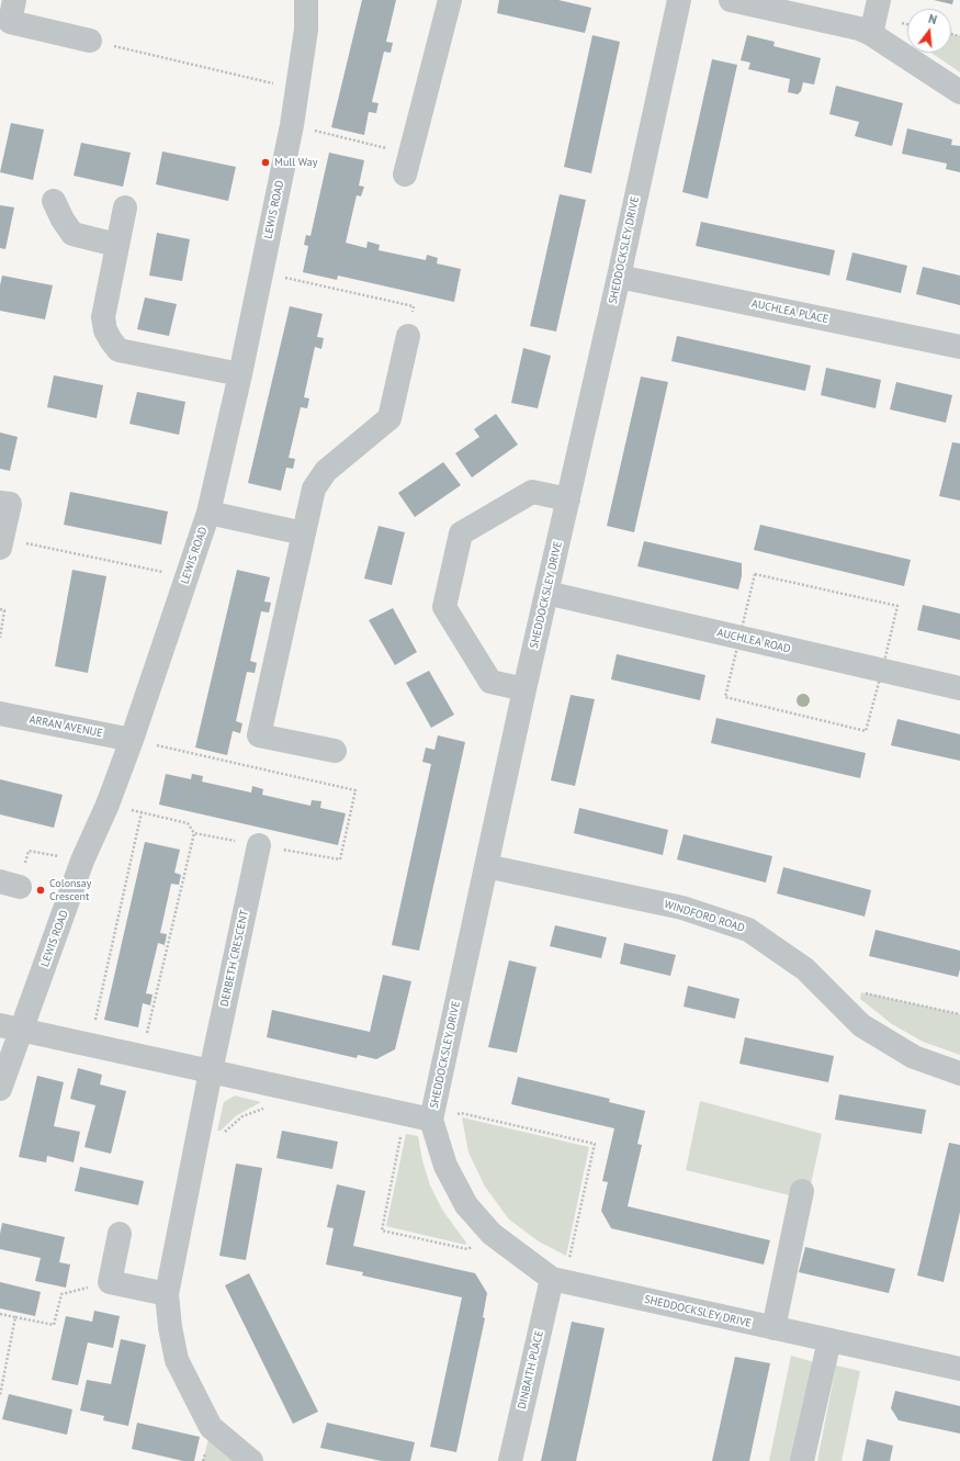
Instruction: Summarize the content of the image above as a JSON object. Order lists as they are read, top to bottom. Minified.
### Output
{"streets":{"street":["LEWIS ROAD","SHEDDOCKSLEY DRIVE","AUCHLEA PLACE","AUCHLEA ROAD","ARRAN AVENUE","WINDFORD ROAD","DERBETH CRESCENT","DINBAITH PLACE"]},"crossings":[["LEWIS ROAD","ARRAN AVENUE"],["SHEDDOCKSLEY DRIVE","AUCHLEA PLACE"],["SHEDDOCKSLEY DRIVE","AUCHLEA ROAD"],["SHEDDOCKSLEY DRIVE","WINDFORD ROAD"],["SHEDDOCKSLEY DRIVE","DINBAITH PLACE"]],"places":["Mull Way","Colonsay Crescent"],"north":"top"}
